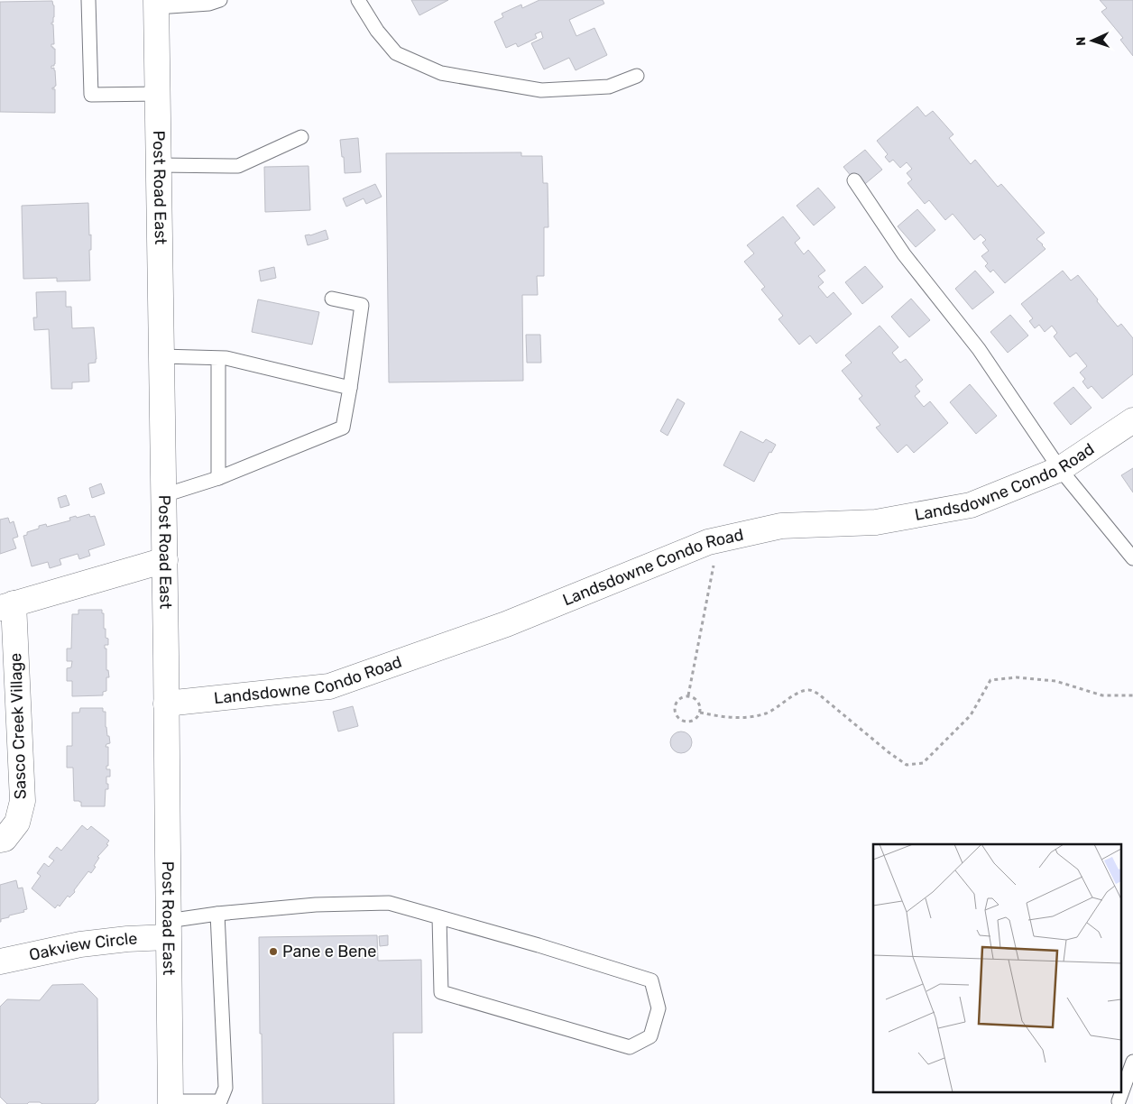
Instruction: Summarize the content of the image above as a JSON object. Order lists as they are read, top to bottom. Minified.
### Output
{"streets":{"street":["Post Road East","Landsdowne Condo Road","Sasco Creek Village","Oakview Circle"]},"crossings":[["Post Road East","Landsdowne Condo Road"],["Post Road East","Sasco Creek Village"],["Post Road East","Oakview Circle"]],"places":["Pane e Bene"],"north":"left"}
